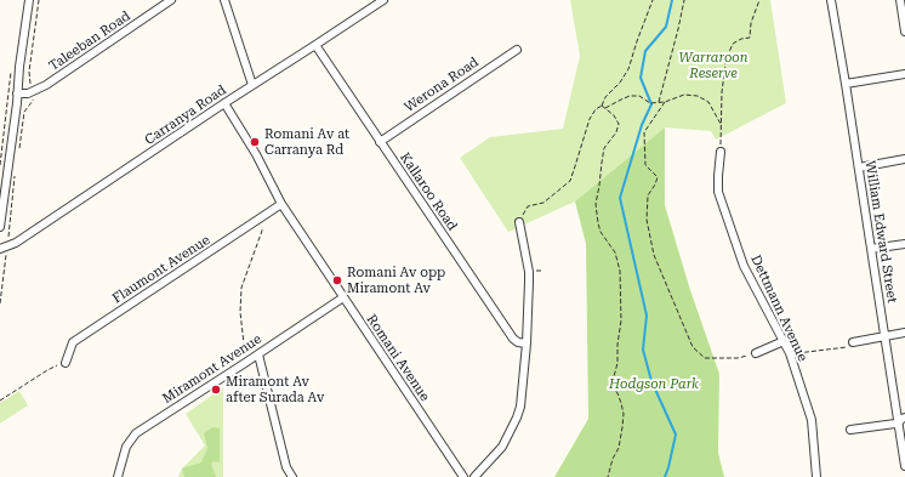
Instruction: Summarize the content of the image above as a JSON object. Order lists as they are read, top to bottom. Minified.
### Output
{"streets":{"street":["Taleeban Road","Werona Road","Carranya Road","Kallaroo Road","William Edward Street","Flaumont Avenue","Dettmann Avenue","Romani Avenue","Miramont Avenue"]},"crossings":[["Werona Road","Kallaroo Road"],["Carranya Road","Kallaroo Road"],["Carranya Road","Romani Avenue"],["Flaumont Avenue","Romani Avenue"],["Romani Avenue","Miramont Avenue"]],"parks":["Warraroon Reserve","Hodgson Park"],"places":["Romani Av at Carranya Rd","Romani Av opp Miramont Av","Miramont Av after Surada Av"]}
